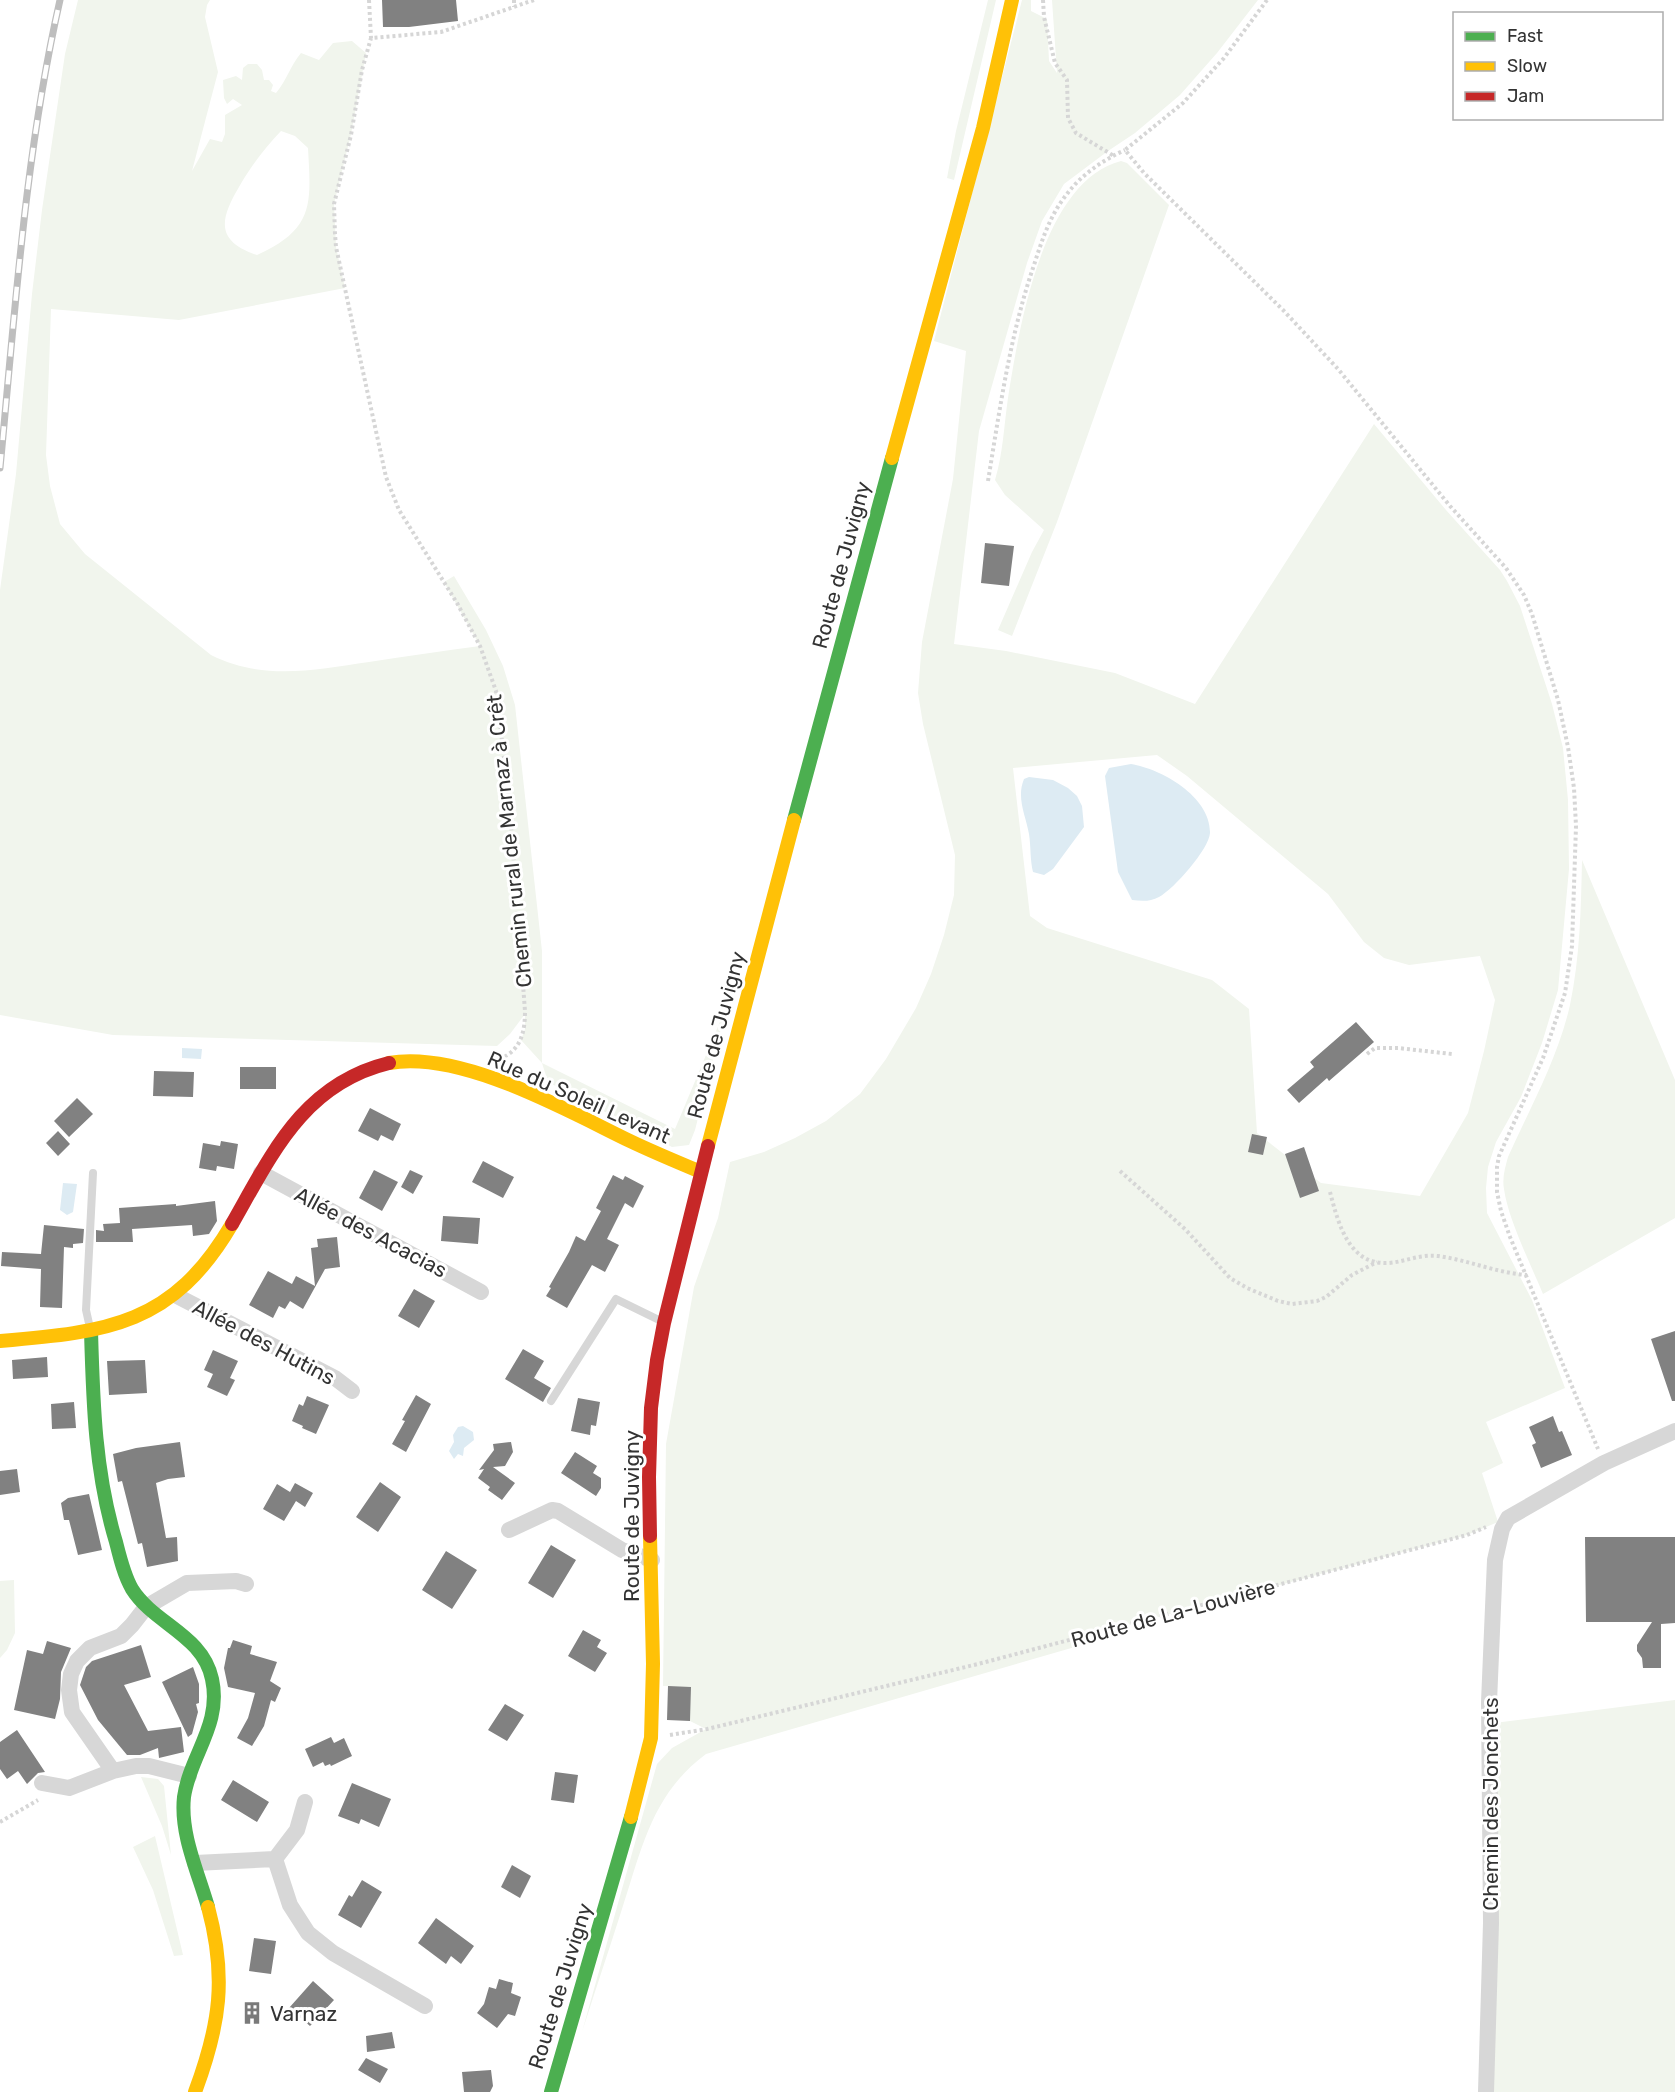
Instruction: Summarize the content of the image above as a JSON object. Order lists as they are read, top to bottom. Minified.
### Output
{"streets":{"street":["Route de Juvigny","Rue du Soleil Levant","Allée des Acacias","Allée des Hutins","Chemin des Jonchets"],"path":["Chemin rural de Marnaz à Crêt","Route de La-Louvière"]},"crossings":[["Route de Juvigny","Rue du Soleil Levant"],["Route de Juvigny","Route de La-Louvière"],["Rue du Soleil Levant","Allée des Acacias"],["Rue du Soleil Levant","Allée des Hutins"],["Route de La-Louvière","Chemin des Jonchets"]],"places":{"building":["Varnaz"]},"legend":["Fast","Slow","Jam"]}
